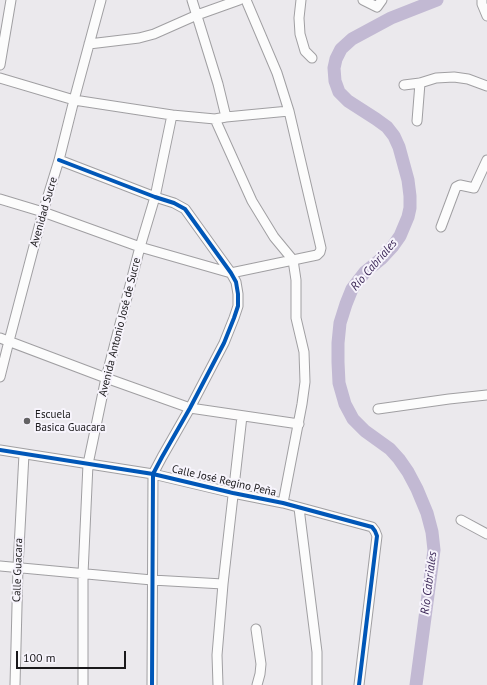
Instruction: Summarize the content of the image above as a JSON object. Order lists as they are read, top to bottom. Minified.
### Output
{"streets":{"street":["Avenidad Sucre","Avenida Antonio José de Sucre","Calle José Regino Peña","Calle Guacara"]},"crossings":[["Avenida Antonio José de Sucre","Calle José Regino Peña"],["Calle José Regino Peña","Calle Guacara"]],"water":["Río Cabriales"],"places":["Escuela Basica Guacara"],"scale_bar":"100 m"}
